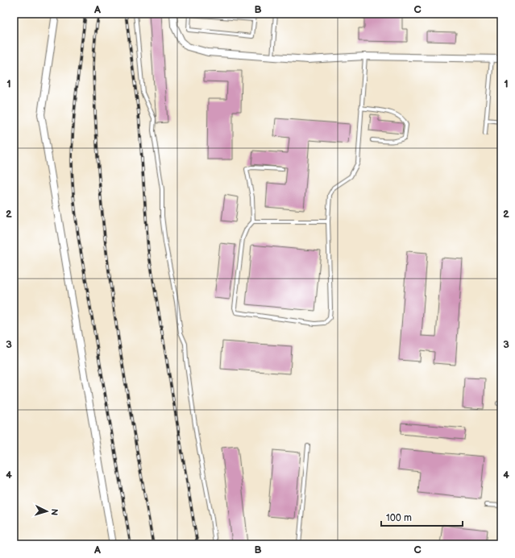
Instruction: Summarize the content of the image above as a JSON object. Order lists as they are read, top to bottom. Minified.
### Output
{"scale_bar":"100 m","north":"right","grid":{"columns":["A","B","C"],"rows":["1","2","3","4"]}}
